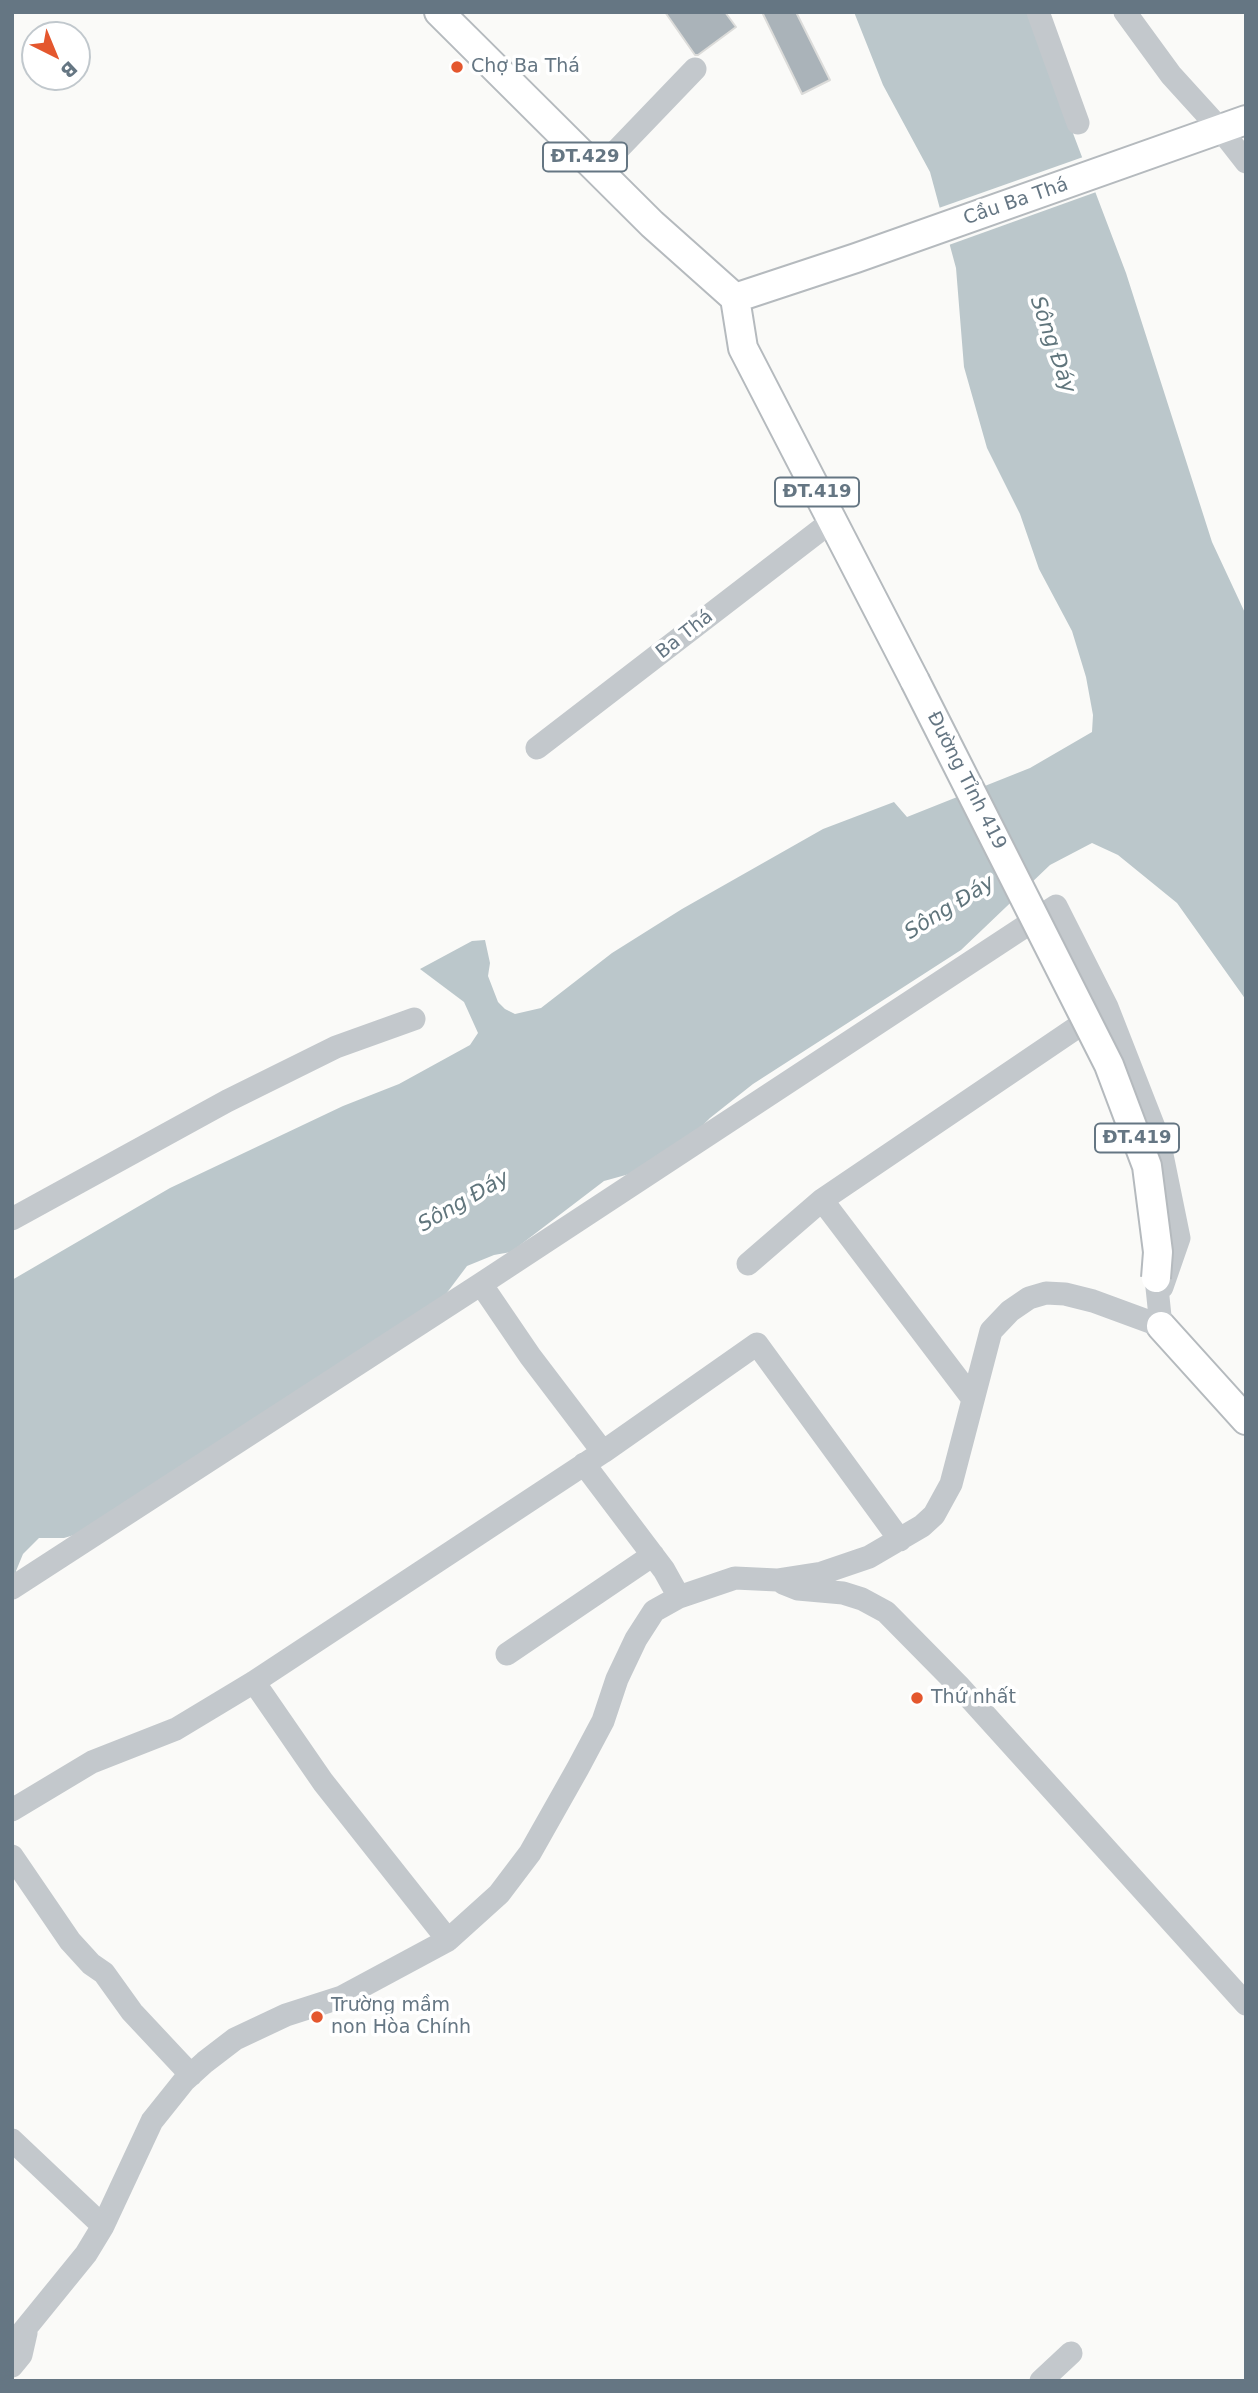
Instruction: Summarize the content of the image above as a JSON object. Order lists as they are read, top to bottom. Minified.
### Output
{"streets":{"main road":["ĐT.429","Cầu Ba Thá","ĐT.419","Đường Tỉnh 419"],"street":["Ba Thá"]},"crossings":[["ĐT.429","Cầu Ba Thá"],["ĐT.429","Đường Tỉnh 419"],["Cầu Ba Thá","Đường Tỉnh 419"],["Ba Thá","Đường Tỉnh 419"]],"water":["Sông Đáy"],"places":["Chợ Ba Thá","Thứ nhất","Trường mầm non Hòa Chính"],"north":"bottom right"}
